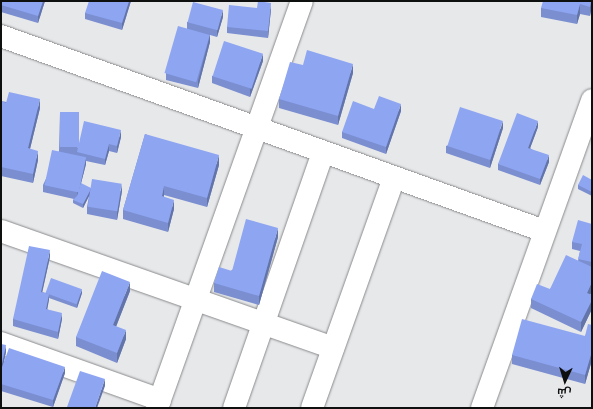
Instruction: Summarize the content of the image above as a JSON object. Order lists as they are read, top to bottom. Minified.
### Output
{"north":"bottom"}
